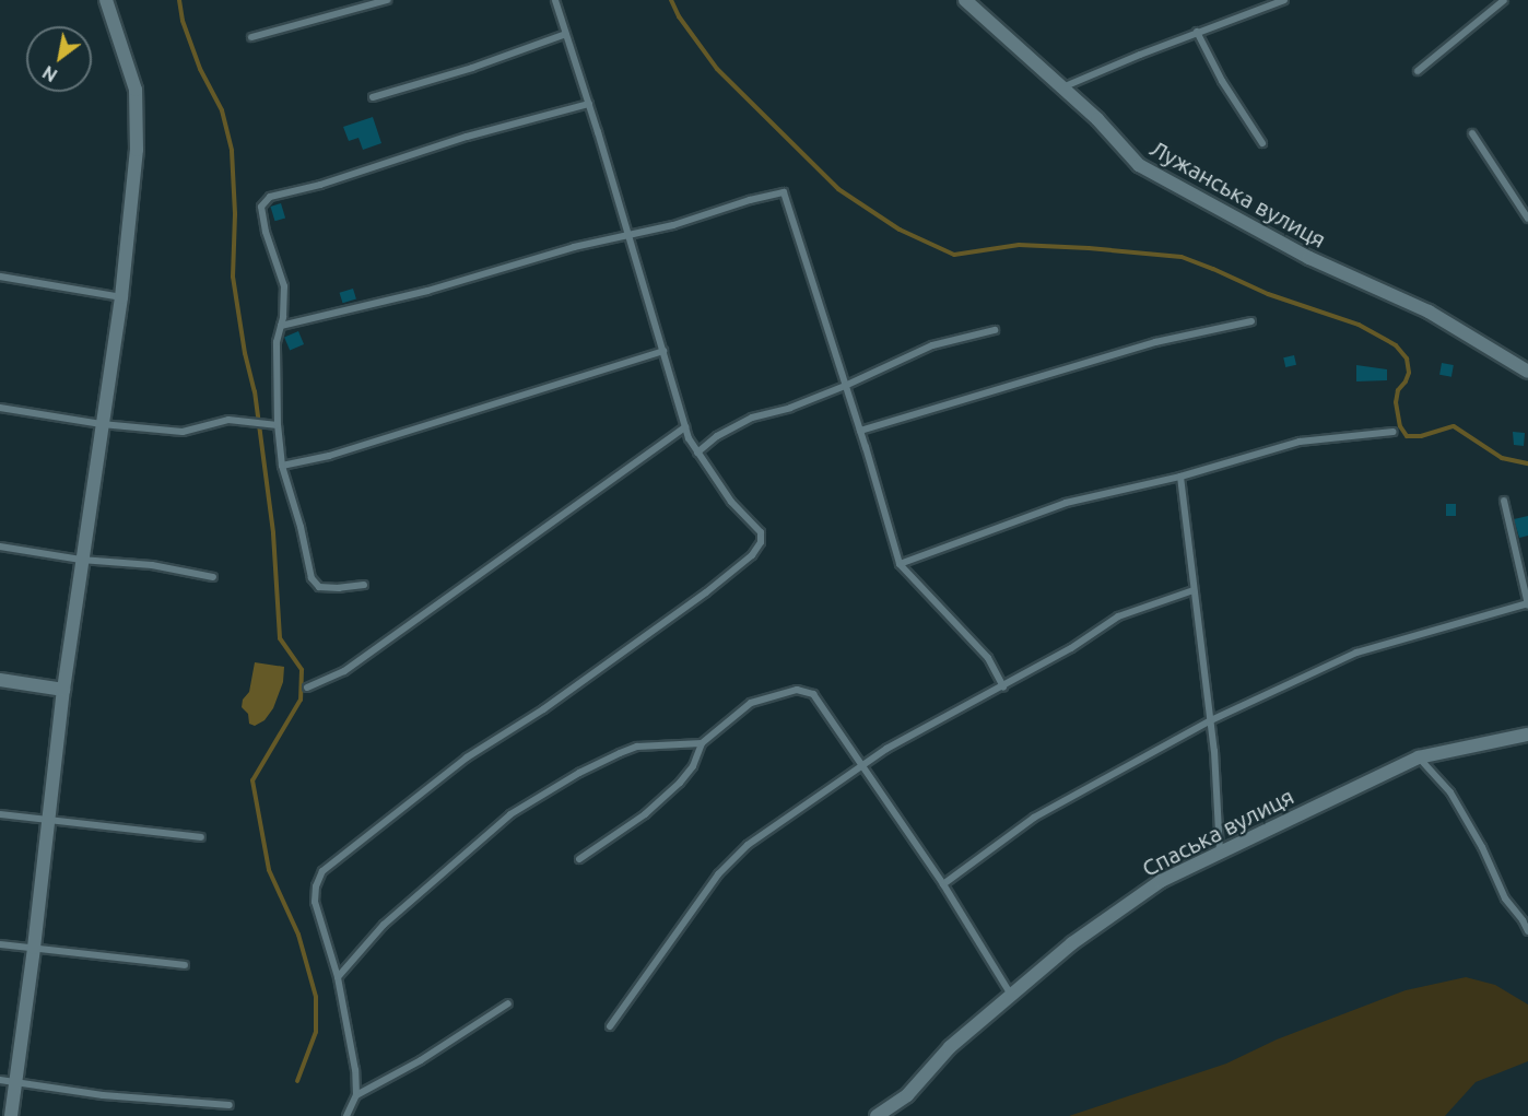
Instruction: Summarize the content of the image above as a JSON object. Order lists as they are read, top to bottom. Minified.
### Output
{"streets":{"street":["Лужанська вулиця","Спаська вулиця"]},"north":"bottom left"}
